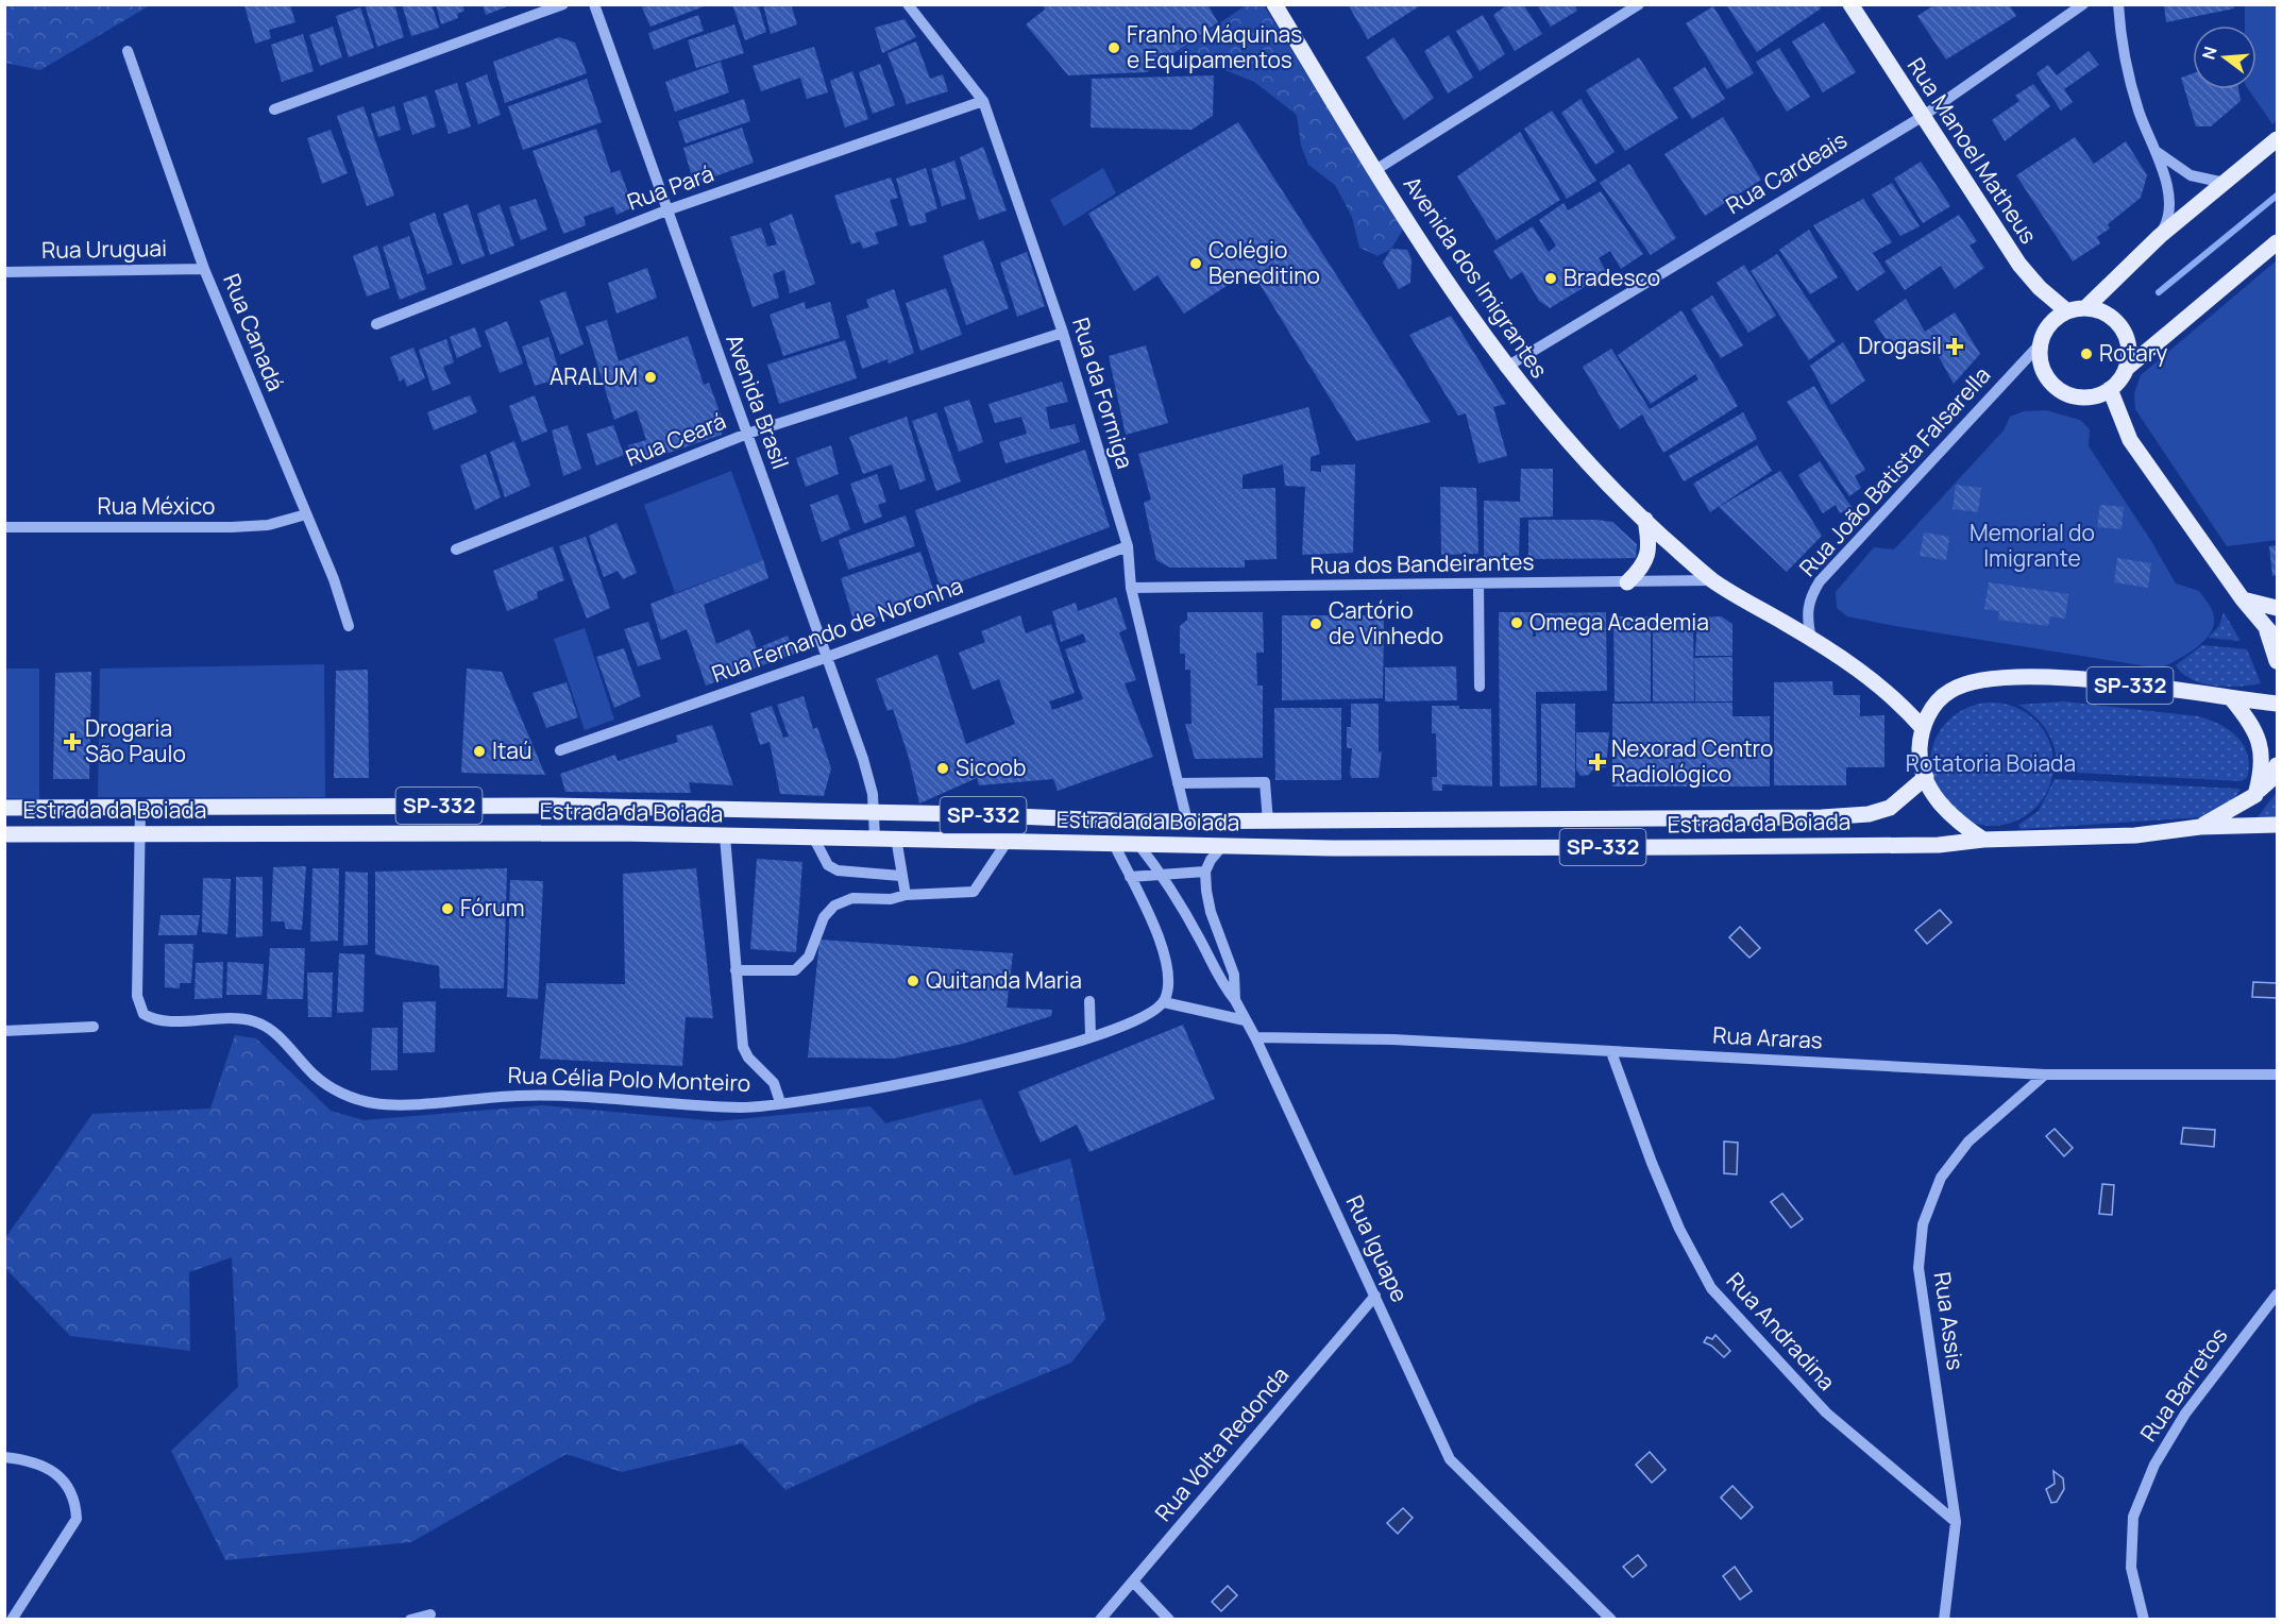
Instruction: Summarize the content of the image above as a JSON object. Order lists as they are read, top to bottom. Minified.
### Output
{"streets":{"main road":["Rua Manoel Matheus","Avenida dos Imigrantes","SP-332","Estrada da Boiada"],"street":["Rua Cardeais","Rua Pará","Rua Uruguai","Rua Canadá","Rua da Formiga","Avenida Brasil","Rua Ceará","Rua João Batista Falsarella","Rua México","Rua dos Bandeirantes","Rua Fernando de Noronha","Rua Araras","Rua Célia Polo Monteiro","Rua Iguape","Rua Assis","Rua Andradina","Rua Barretos","Rua Volta Redonda"]},"crossings":[["Rua Manoel Matheus","Rua Cardeais"],["Rua Manoel Matheus","Rua João Batista Falsarella"],["Rua Cardeais","Avenida dos Imigrantes"],["Rua Pará","Rua da Formiga"],["Rua Pará","Avenida Brasil"],["Rua Uruguai","Rua Canadá"],["Avenida dos Imigrantes","Rua João Batista Falsarella"],["Avenida dos Imigrantes","Rua dos Bandeirantes"],["Avenida dos Imigrantes","SP-332"],["Rua Canadá","Rua México"],["Rua da Formiga","Rua Ceará"],["Rua da Formiga","Rua dos Bandeirantes"],["Rua da Formiga","Rua Fernando de Noronha"],["Rua da Formiga","Estrada da Boiada"],["Avenida Brasil","Rua Ceará"],["Avenida Brasil","Rua Fernando de Noronha"],["Avenida Brasil","Estrada da Boiada"],["SP-332","Estrada da Boiada"],["Estrada da Boiada","Rua Célia Polo Monteiro"],["Rua Araras","Rua Iguape"],["Rua Araras","Rua Assis"],["Rua Araras","Rua Andradina"],["Rua Iguape","Rua Volta Redonda"],["Rua Assis","Rua Andradina"]],"parks":["Memorial do Imigrante","Rotatoria Boiada"],"places":{"other":["Franho Máquinas e Equipamentos","Colégio Beneditino","Bradesco","Rotary","ARALUM","Omega Academia","Cartório de Vinhedo","Itaú","Sicoob","Fórum","Quitanda Maria"],"health":["Drogasil","Drogaria São Paulo","Nexorad Centro Radiológico"]},"north":"left"}
